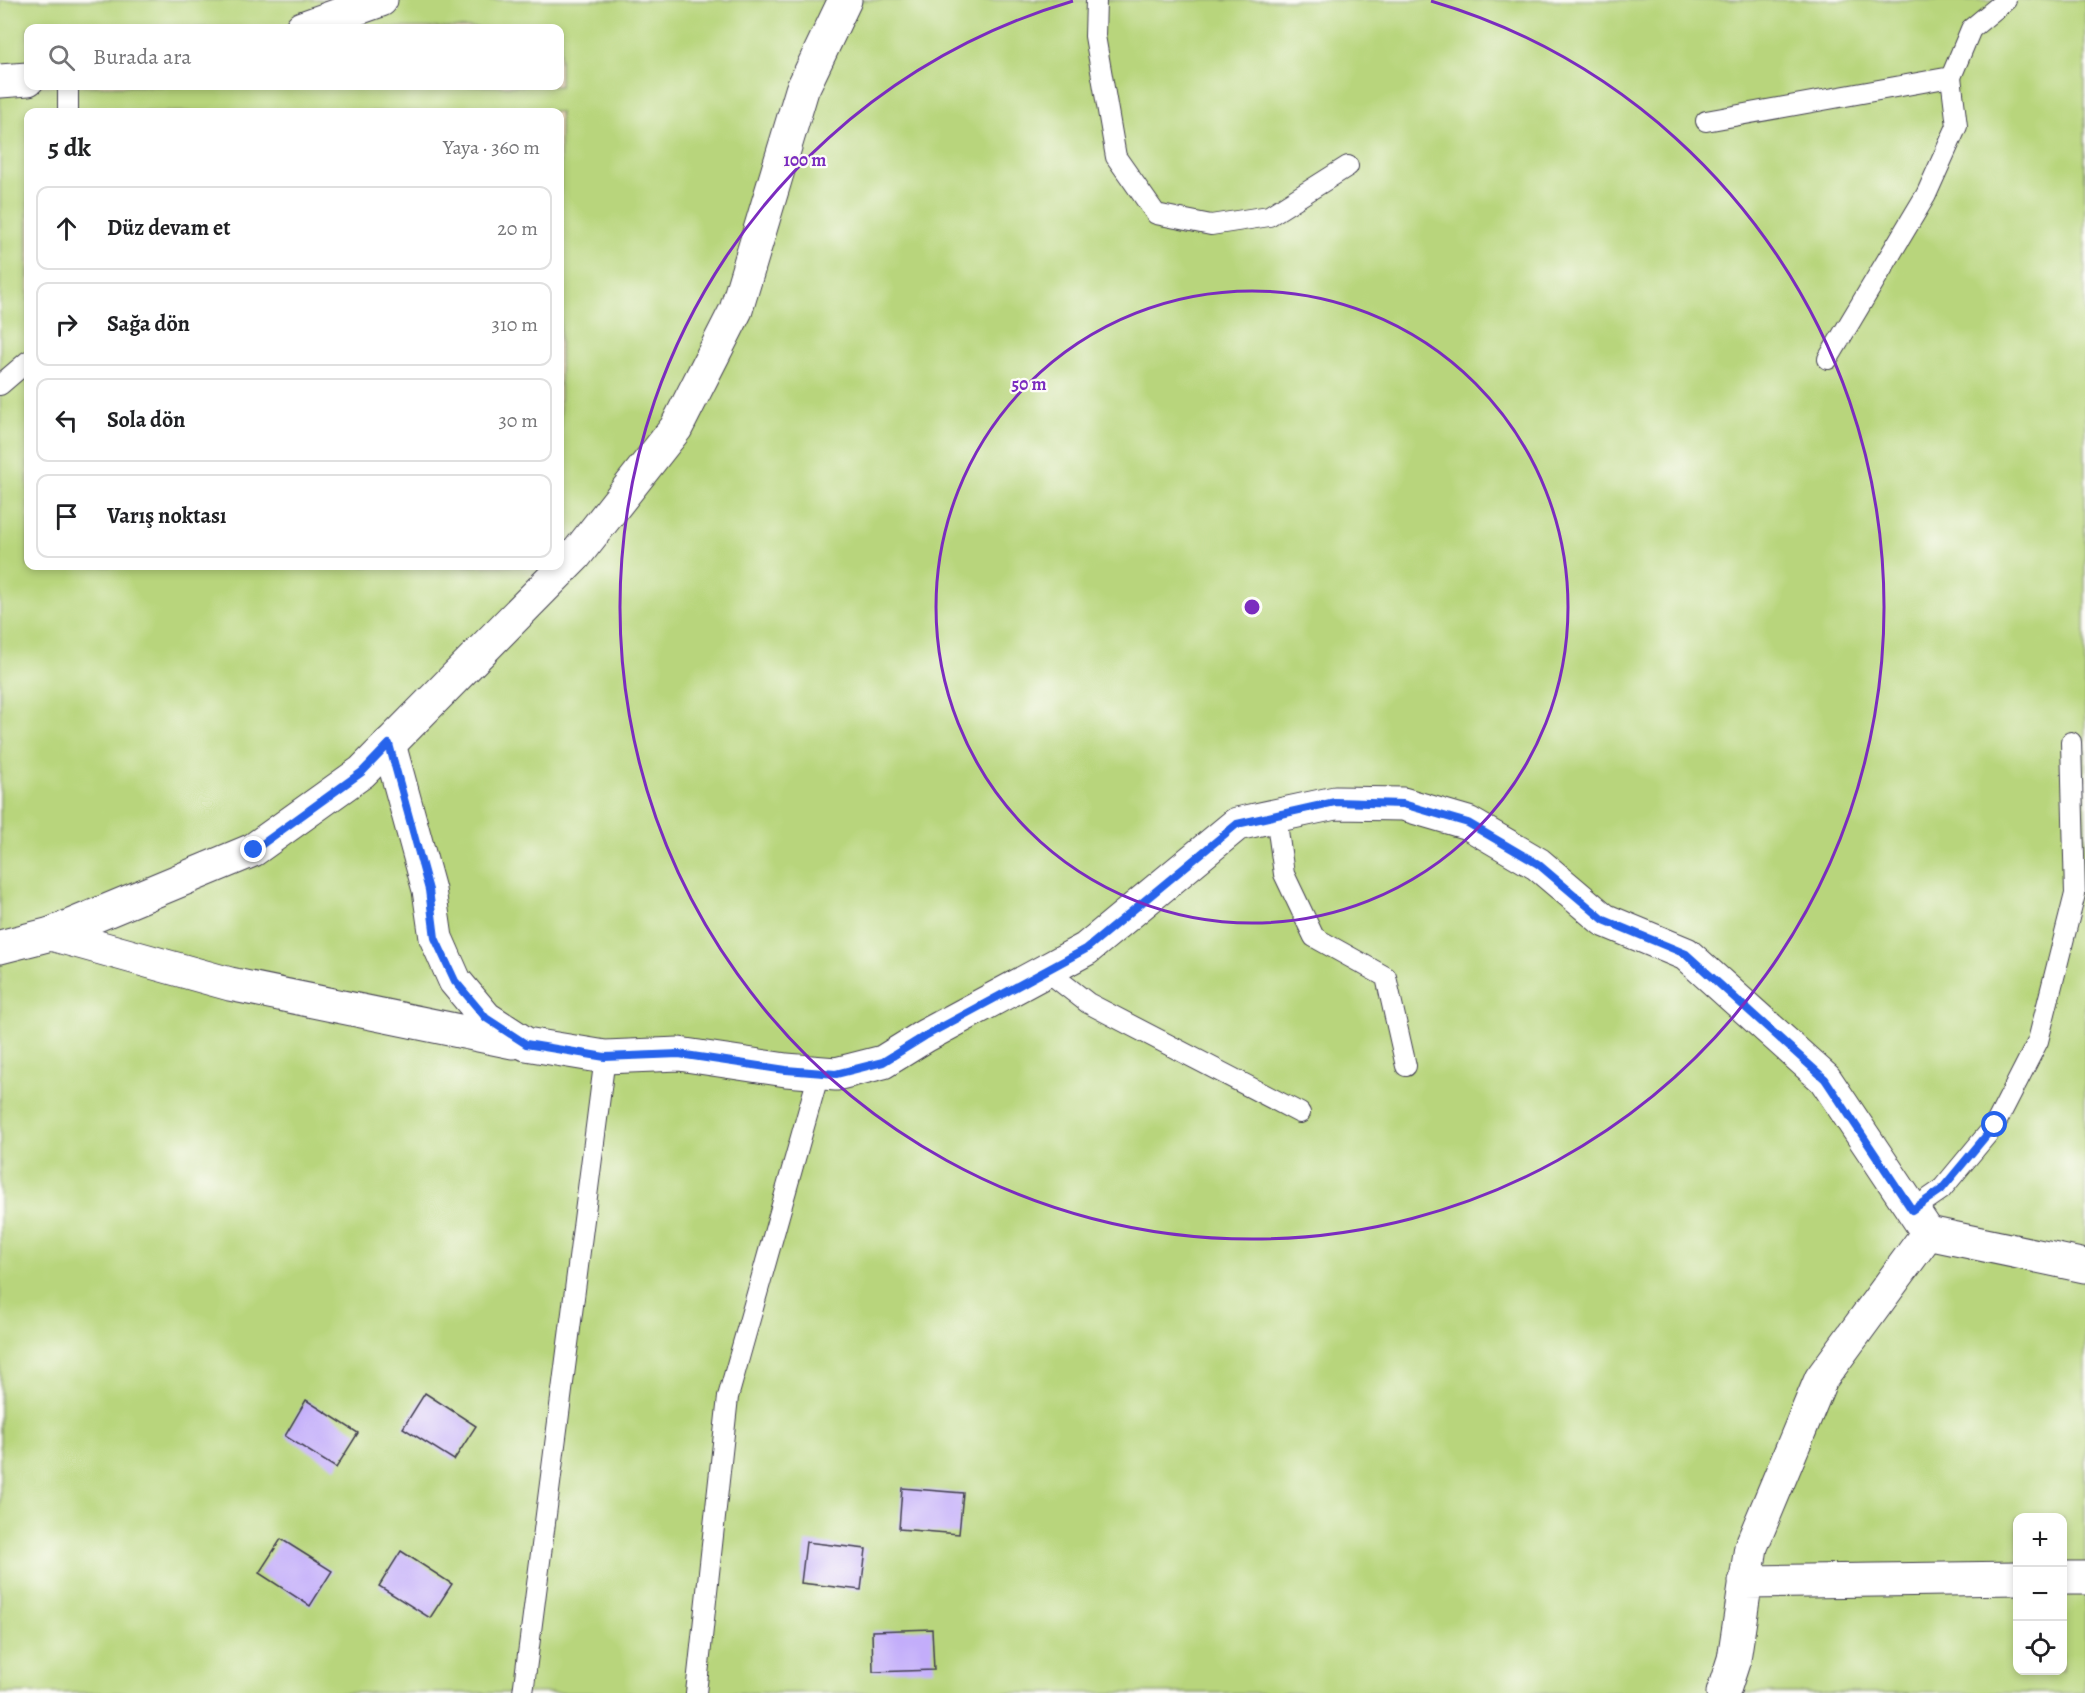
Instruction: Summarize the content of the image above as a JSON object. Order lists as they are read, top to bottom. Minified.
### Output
{"page":{"search":"Burada ara","heading":["5 dk","Yaya · 360 m"],"list":[["Düz devam et","20 m"],["Sağa dön","310 m"],["Sola dön","30 m"],"Varış noktası"],"map_buttons":["+","−"]},"rings":["100 m","50 m"]}
